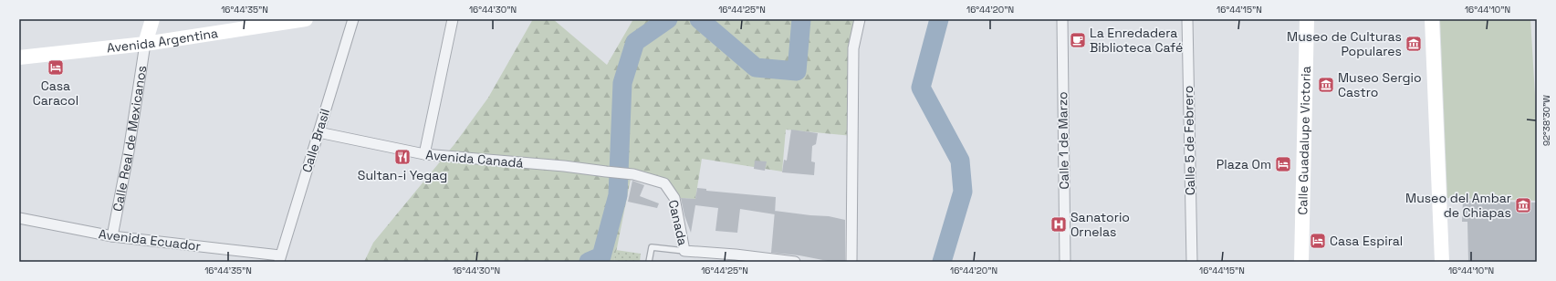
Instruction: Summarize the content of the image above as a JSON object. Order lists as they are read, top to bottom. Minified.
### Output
{"streets":{"main road":["Avenida Argentina","Calle Real de Mexicanos","Calle Guadalupe Victoria"],"street":["Calle Brasil","Calle 1 de Marzo","Calle 5 de Febrero","Avenida Canadá","Canada","Avenida Ecuador"]},"crossings":[["Avenida Argentina","Calle Real de Mexicanos"],["Calle Real de Mexicanos","Avenida Ecuador"],["Calle Brasil","Avenida Canadá"],["Calle Brasil","Avenida Ecuador"],["Avenida Canadá","Canada"]],"places":{"cafe":["La Enredadera Biblioteca Café"],"museum":["Museo de Culturas Populares","Museo Sergio Castro","Museo del Ambar de Chiapas"],"hotel":["Casa Caracol","Plaza Om","Casa Espiral"],"restaurant":["Sultan-i Yegag"],"hospital":["Sanatorio Ornelas"]},"coordinates":["16°44'35\"N","16°44'30\"N","16°44'25\"N","16°44'20\"N","16°44'15\"N","16°44'10\"N","92°38'30\"W"]}
